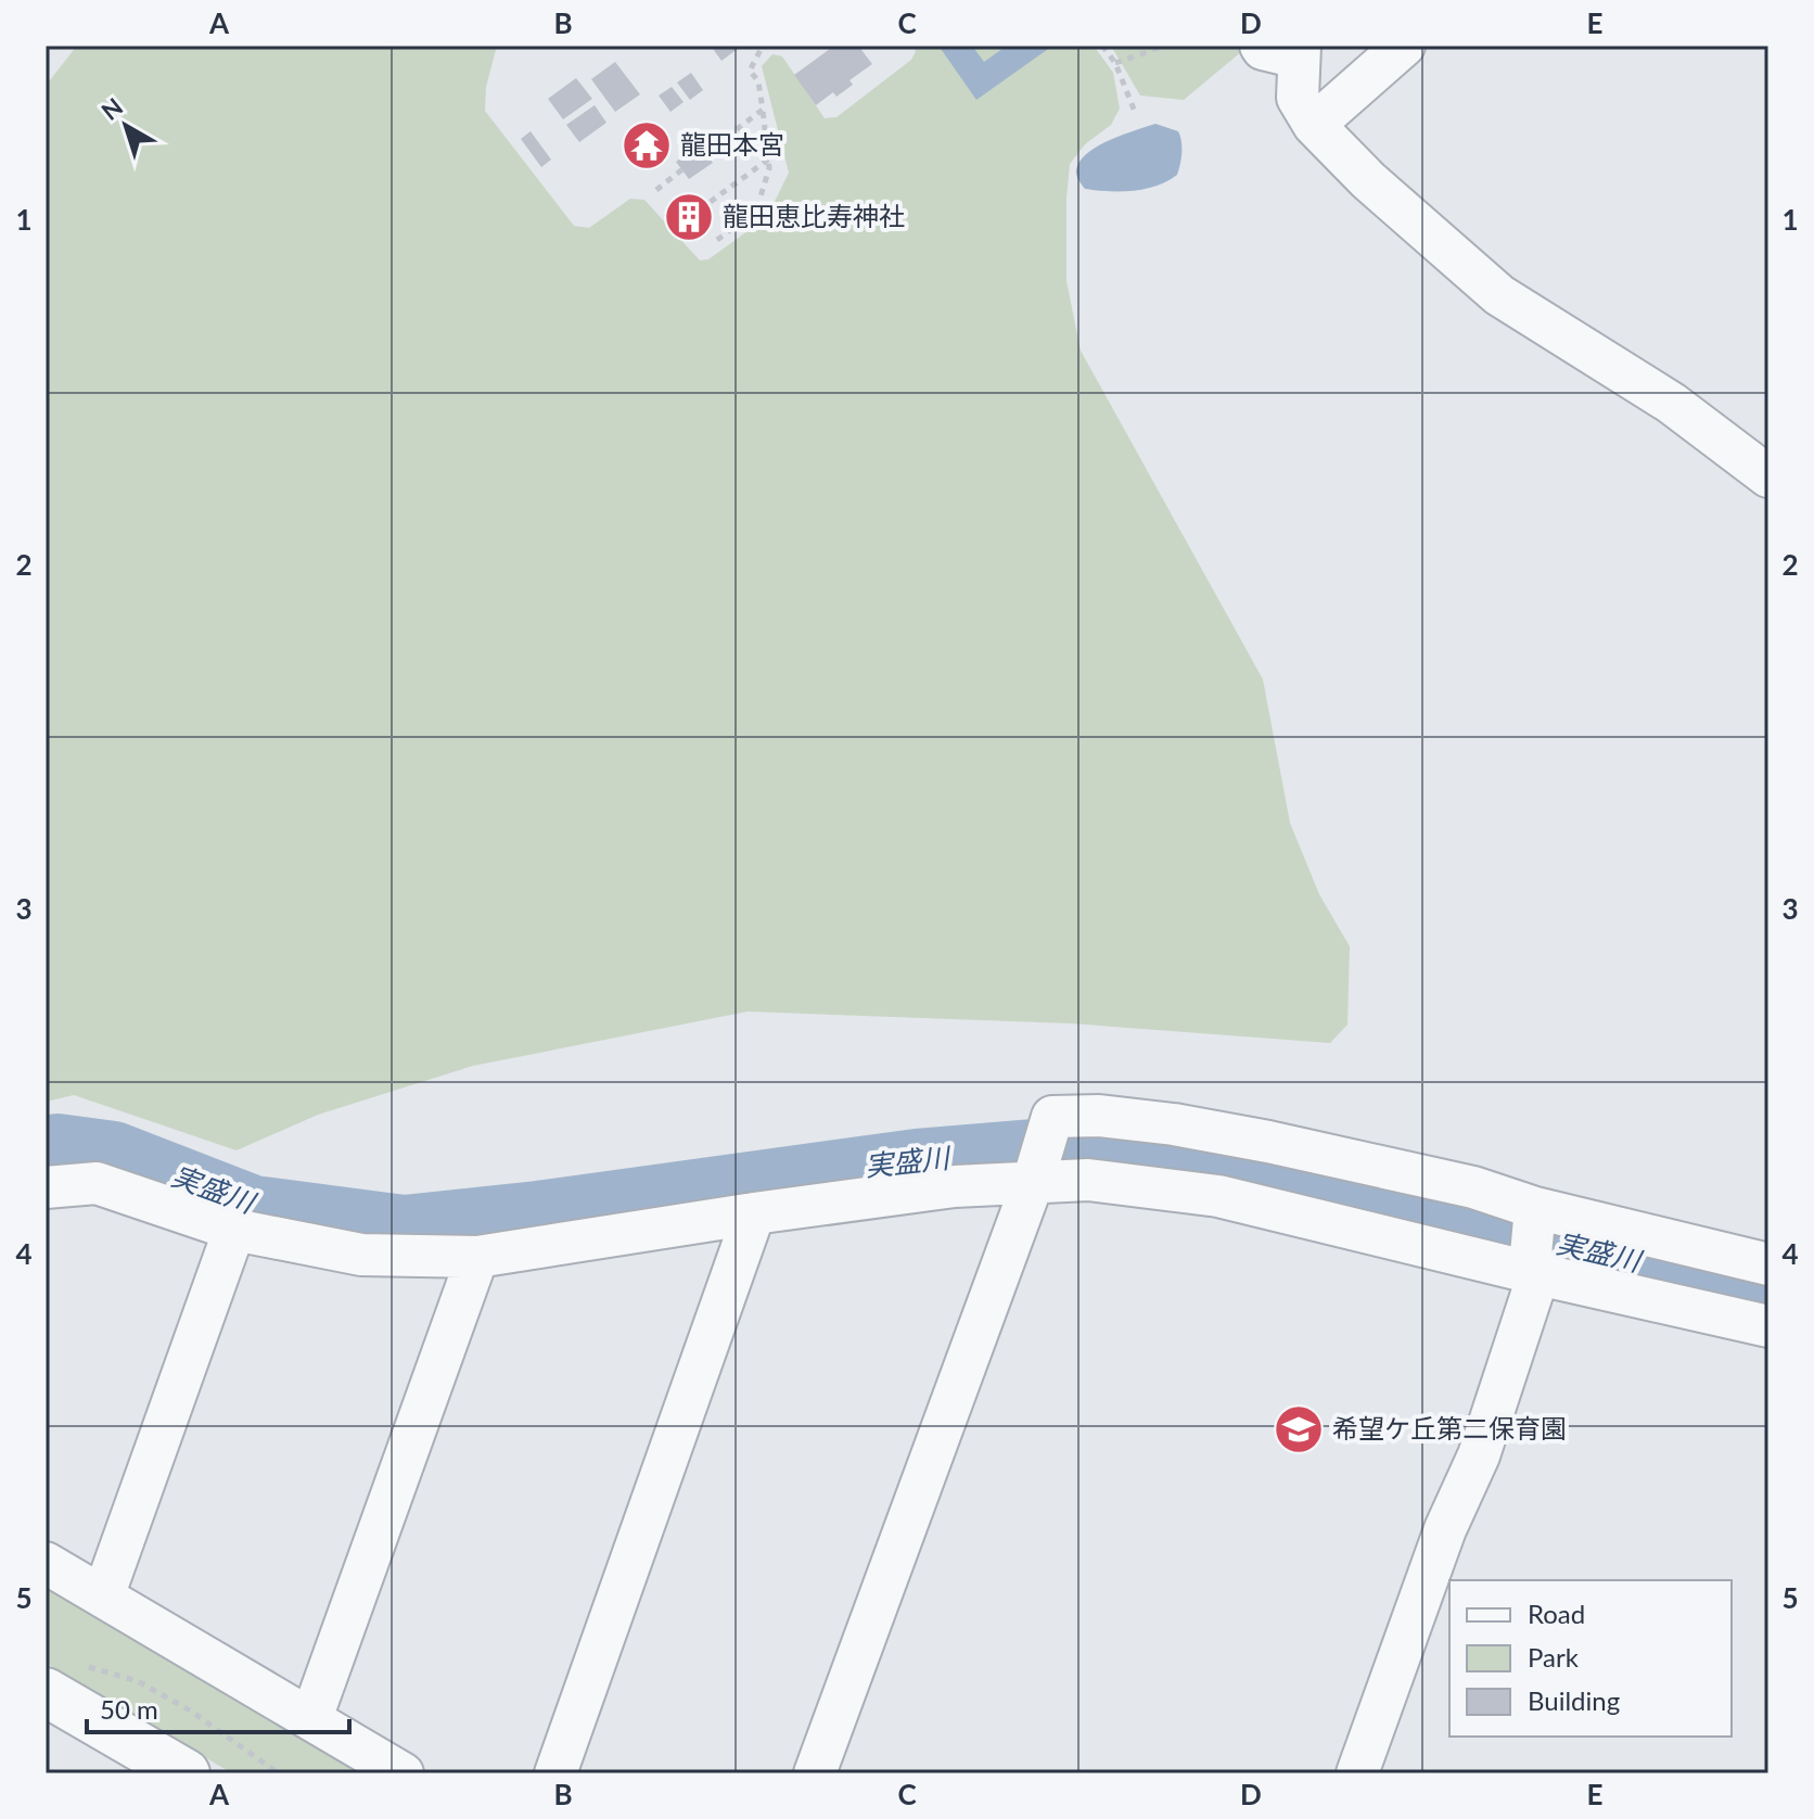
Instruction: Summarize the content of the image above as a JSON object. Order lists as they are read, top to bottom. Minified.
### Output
{"water":["実盛川"],"places":{"temple":["龍田本宮"],"building":["龍田恵比寿神社"],"school or university":["希望ケ丘第二保育園"]},"legend":["Road","Park","Building"],"scale_bar":"50 m","north":"top left","grid":{"columns":["A","B","C","D","E"],"rows":["1","2","3","4","5"]}}
